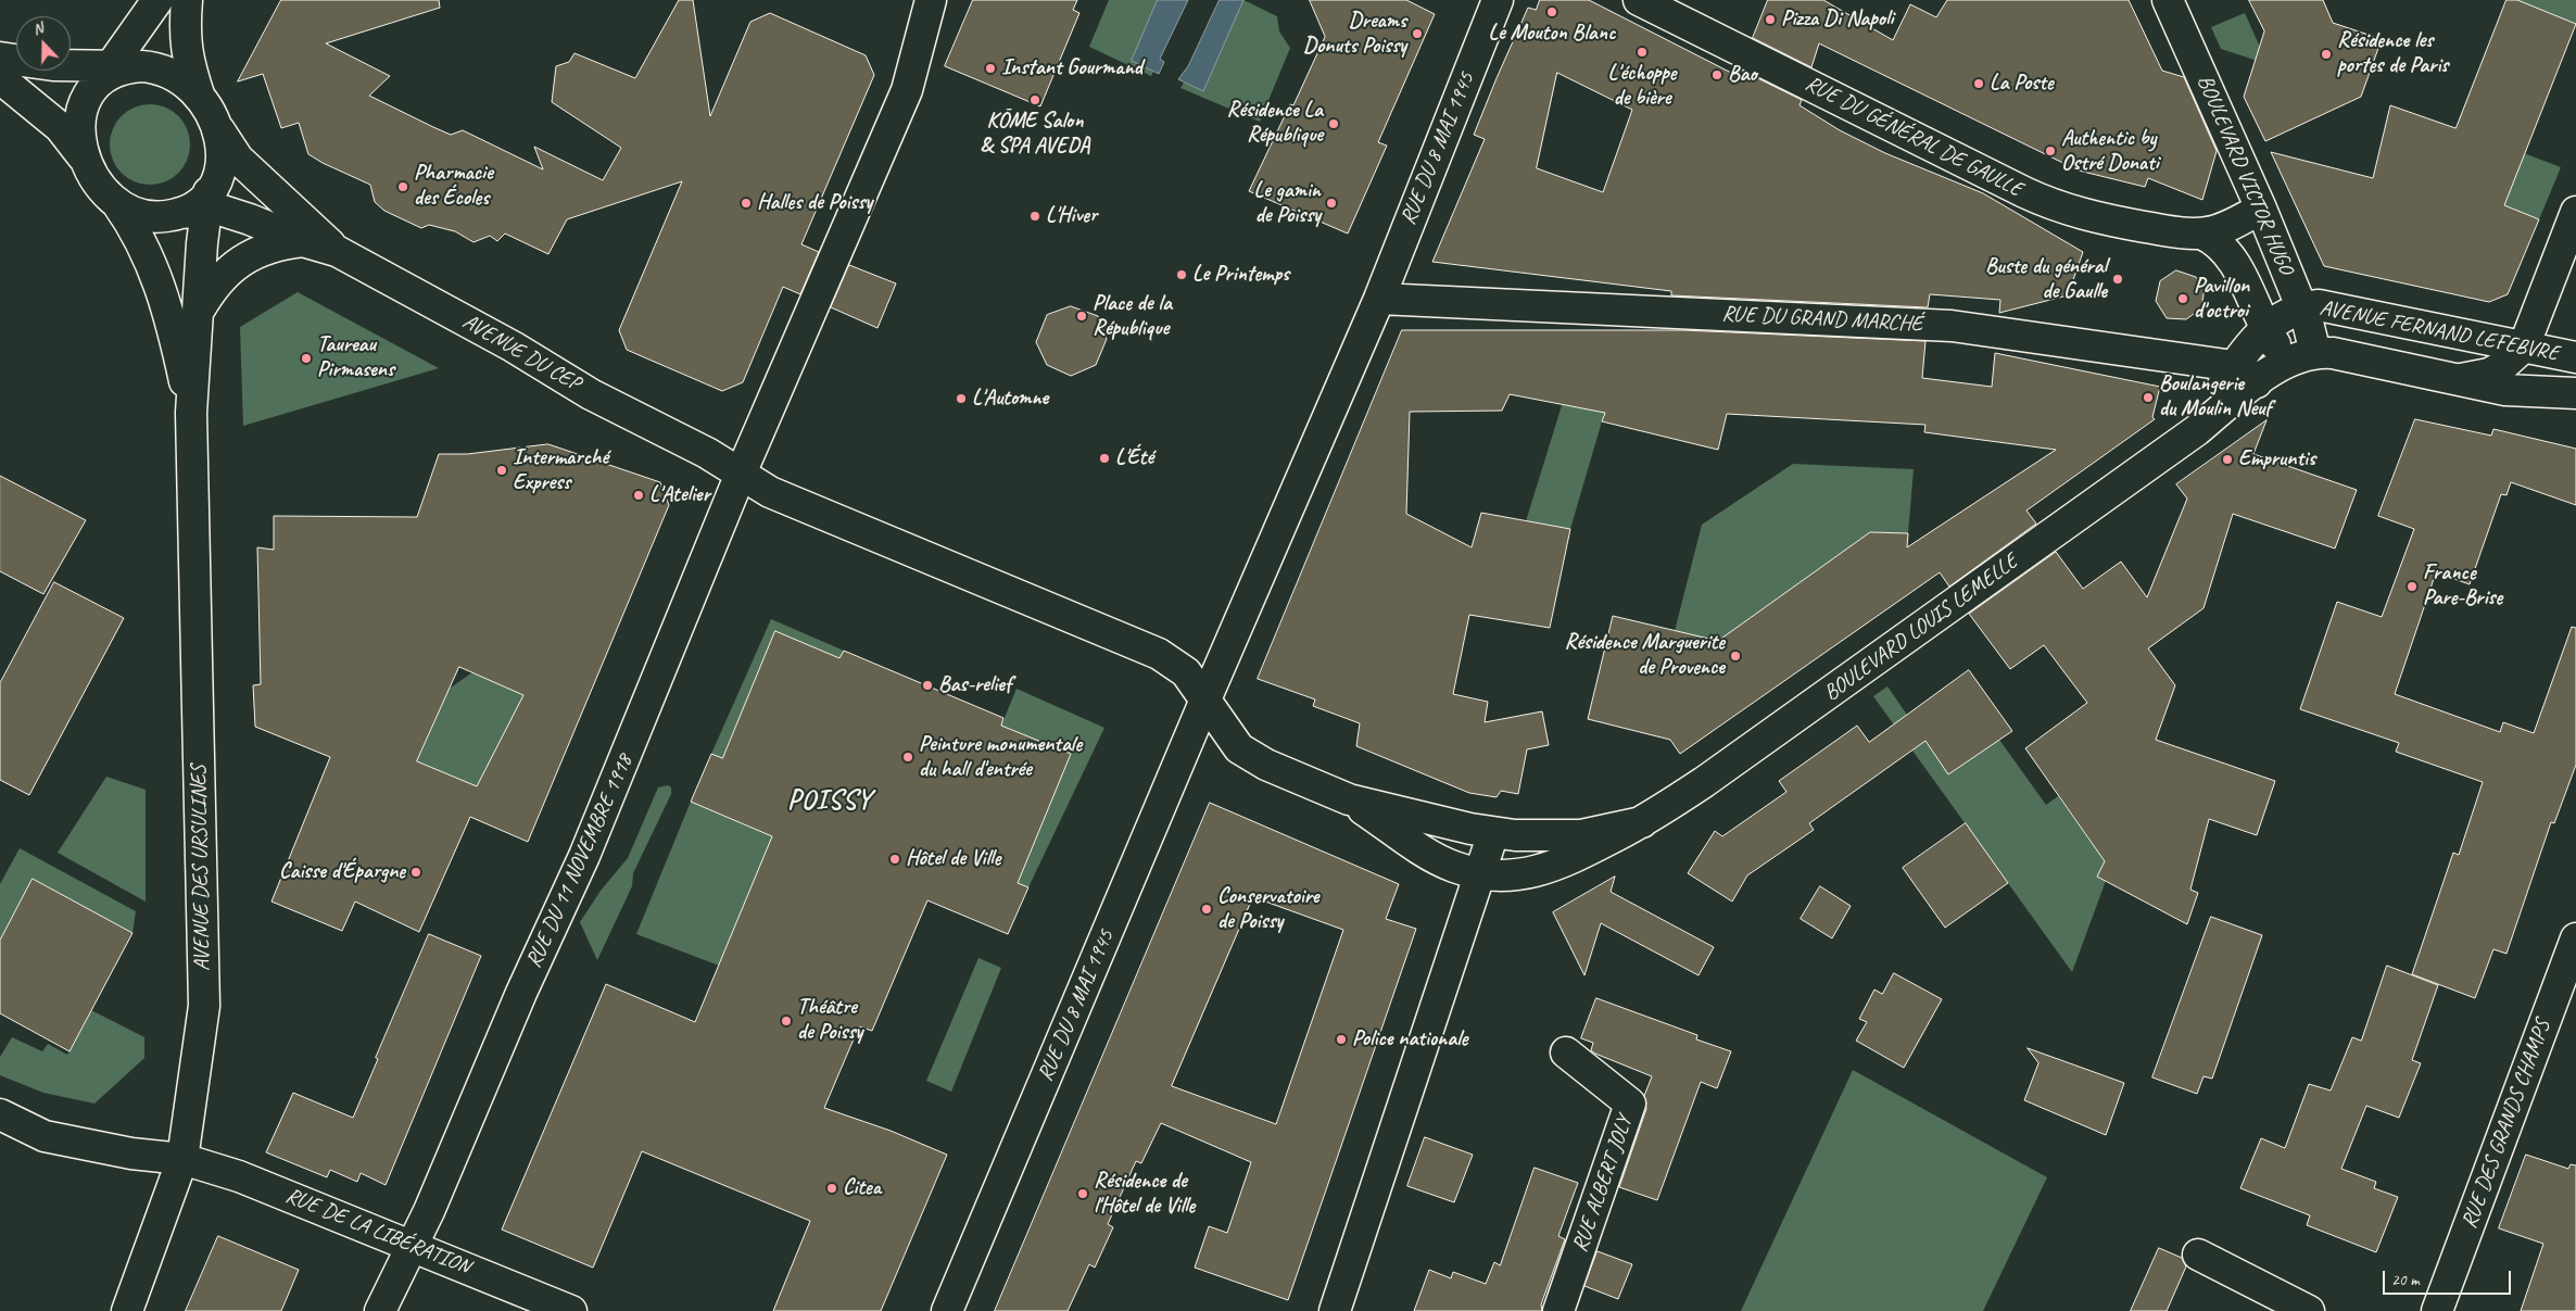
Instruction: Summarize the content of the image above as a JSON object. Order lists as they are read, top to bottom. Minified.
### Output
{"streets":{"street":["RUE DU GÉNÉRAL DE GAULLE","RUE DU 8 MAI 1945","BOULEVARD VICTOR HUGO","RUE DU GRAND MARCHÉ","AVENUE FERNAND LEFEBVRE","AVENUE DU CEP","BOULEVARD LOUIS LEMELLE","RUE DU 11 NOVEMBRE 1918","AVENUE DES URSULINES","RUE DES GRANDS CHAMPS","RUE ALBERT JOLY","RUE DE LA LIBÉRATION"]},"crossings":[["RUE DU GÉNÉRAL DE GAULLE","BOULEVARD VICTOR HUGO"],["RUE DU 8 MAI 1945","RUE DU GRAND MARCHÉ"],["BOULEVARD VICTOR HUGO","AVENUE FERNAND LEFEBVRE"],["BOULEVARD VICTOR HUGO","BOULEVARD LOUIS LEMELLE"],["RUE DU GRAND MARCHÉ","BOULEVARD LOUIS LEMELLE"],["AVENUE FERNAND LEFEBVRE","BOULEVARD LOUIS LEMELLE"],["AVENUE DU CEP","RUE DU 11 NOVEMBRE 1918"],["AVENUE DU CEP","AVENUE DES URSULINES"],["RUE DU 11 NOVEMBRE 1918","RUE DE LA LIBÉRATION"],["AVENUE DES URSULINES","RUE DE LA LIBÉRATION"]],"districts":["POISSY"],"places":["Le Mouton Blanc","Pizza Di Napoli","Dreams Donuts Poissy","L'échoppe de bière","Résidence les portes de Paris","Instant Gourmand","Bao","La Poste","KŌME Salon & SPA AVEDA","Résidence La République","Authentic by Ostré Donati","Pharmacie des Écoles","Halles de Poissy","Le gamin de Poissy","L'Hiver","Le Printemps","Buste du général de Gaulle","Pavillon d'octroi","Place de la République","Taureau Pirmasens","Boulangerie du Moulin Neuf","L'Automne","L'Été","Empruntis","Intermarché Express","L'Atelier","France Pare-Brise","Résidence Marguerite de Provence","Bas-relief","Peinture monumentale du hall d'entrée","Hôtel de Ville","Caisse d'Épargne","Conservatoire de Poissy","Théâtre de Poissy","Police nationale","Citea","Résidence de l'Hôtel de Ville"],"scale_bar":"20 m","north":"top"}
